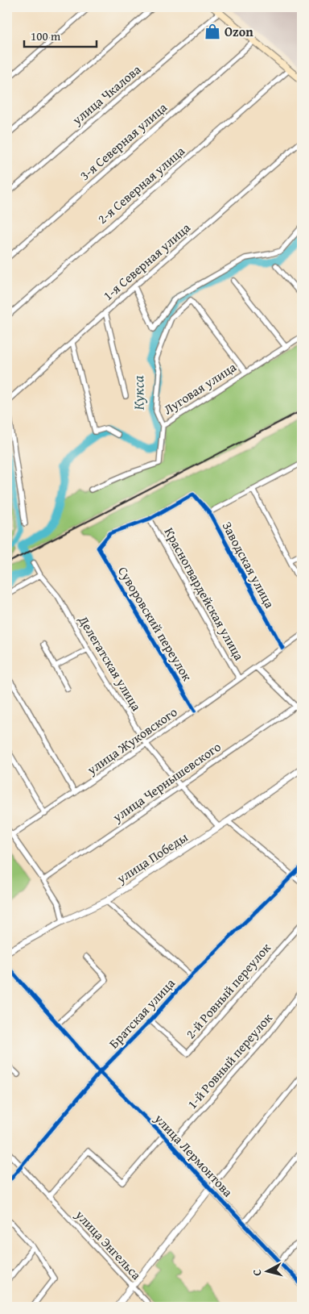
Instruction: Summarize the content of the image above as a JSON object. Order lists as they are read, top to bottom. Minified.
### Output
{"streets":{"street":["улица Чкалова","3-я Северная улица","2-я Северная улица","1-я Северная улица","Луговая улица","Заводская улица","Красногвардейская улица","Суворовский переулок","Делегатская улица","улица Жуковского","улица Чернышевского","улица Победы","2-й Ровный переулок","Братская улица","1-й Ровный переулок","улица Лермонтова","улица Энгельса"]},"crossings":[["Заводская улица","Красногвардейская улица"],["Заводская улица","Суворовский переулок"],["Заводская улица","улица Жуковского"],["Красногвардейская улица","Суворовский переулок"],["Красногвардейская улица","улица Жуковского"],["Суворовский переулок","улица Жуковского"],["Делегатская улица","улица Жуковского"],["Делегатская улица","улица Чернышевского"],["Делегатская улица","улица Победы"],["2-й Ровный переулок","Братская улица"],["Братская улица","улица Лермонтова"],["Братская улица","улица Энгельса"],["1-й Ровный переулок","улица Лермонтова"]],"water":["Кукса"],"places":{"shop":["Ozon"]},"scale_bar":"100 m","north":"left"}
